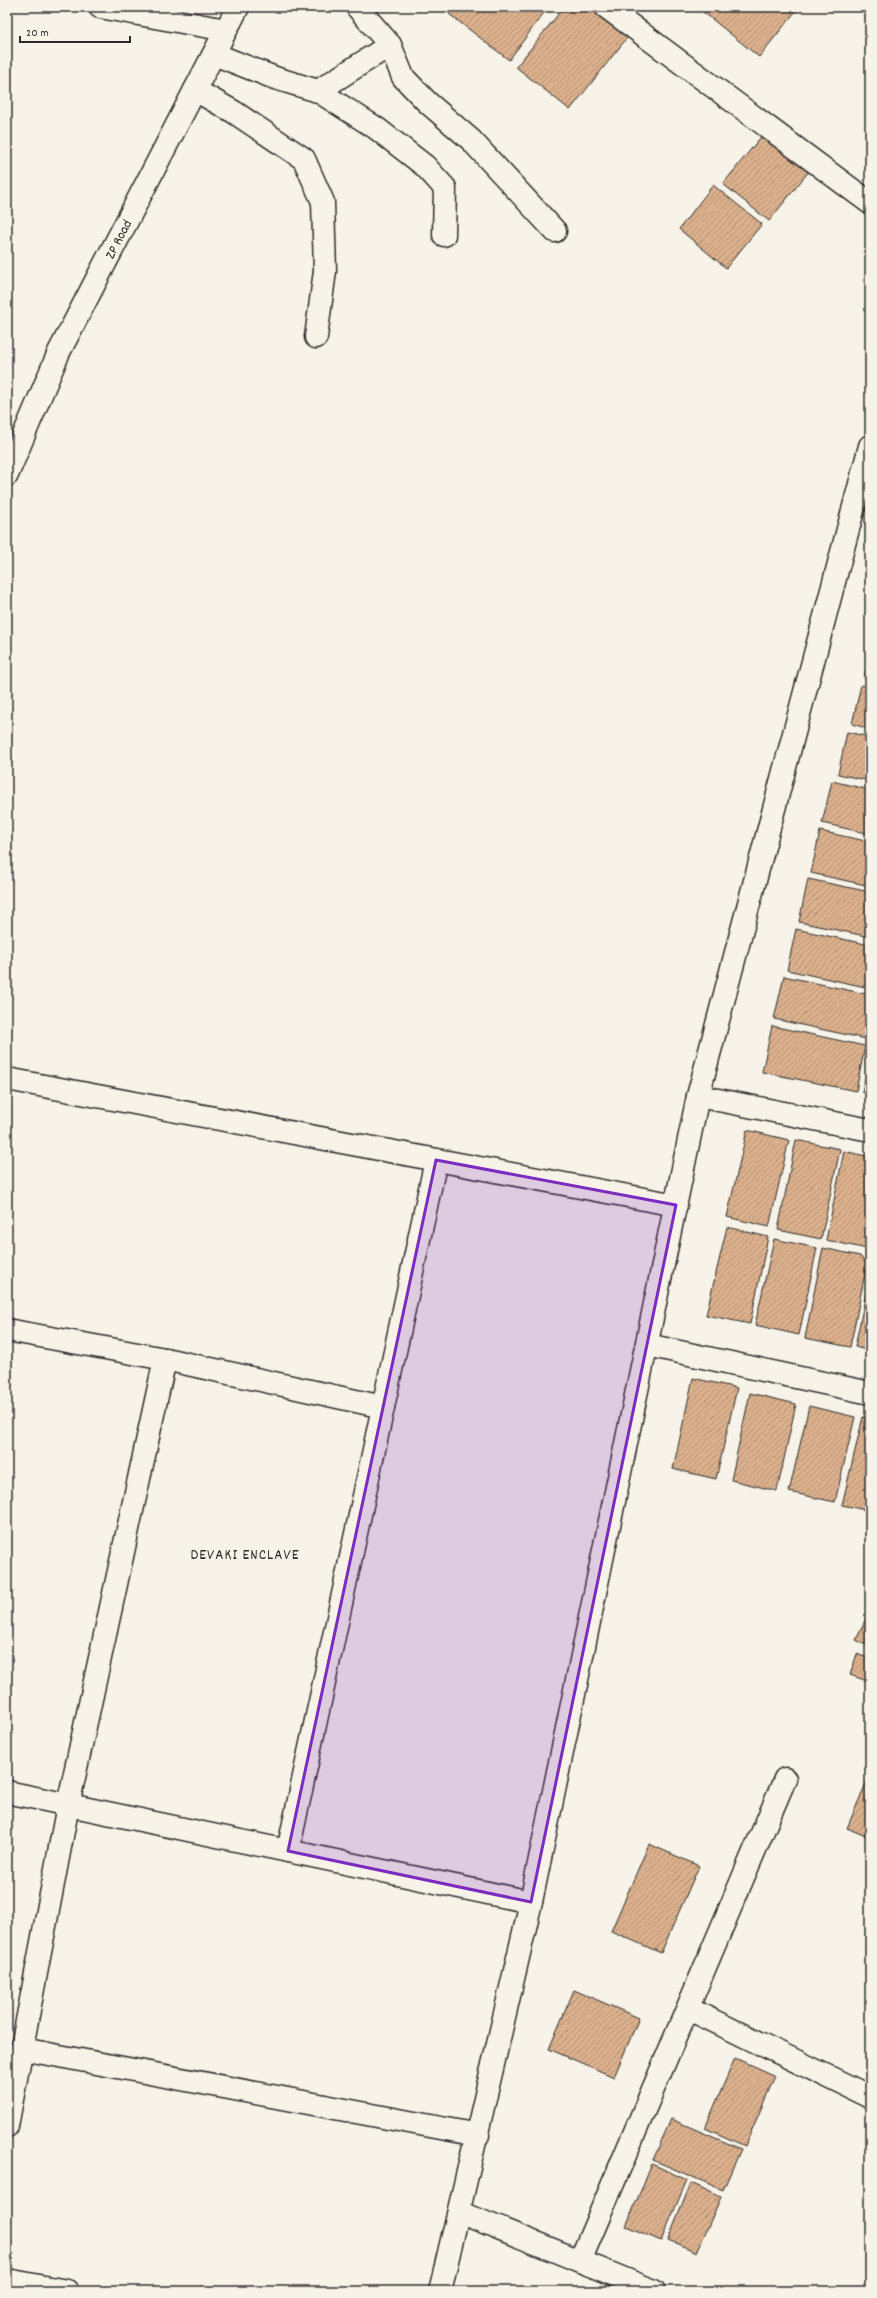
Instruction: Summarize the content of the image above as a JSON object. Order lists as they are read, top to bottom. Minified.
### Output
{"streets":{"street":["ZP Road"]},"districts":["DEVAKI ENCLAVE"],"scale_bar":"20 m"}
